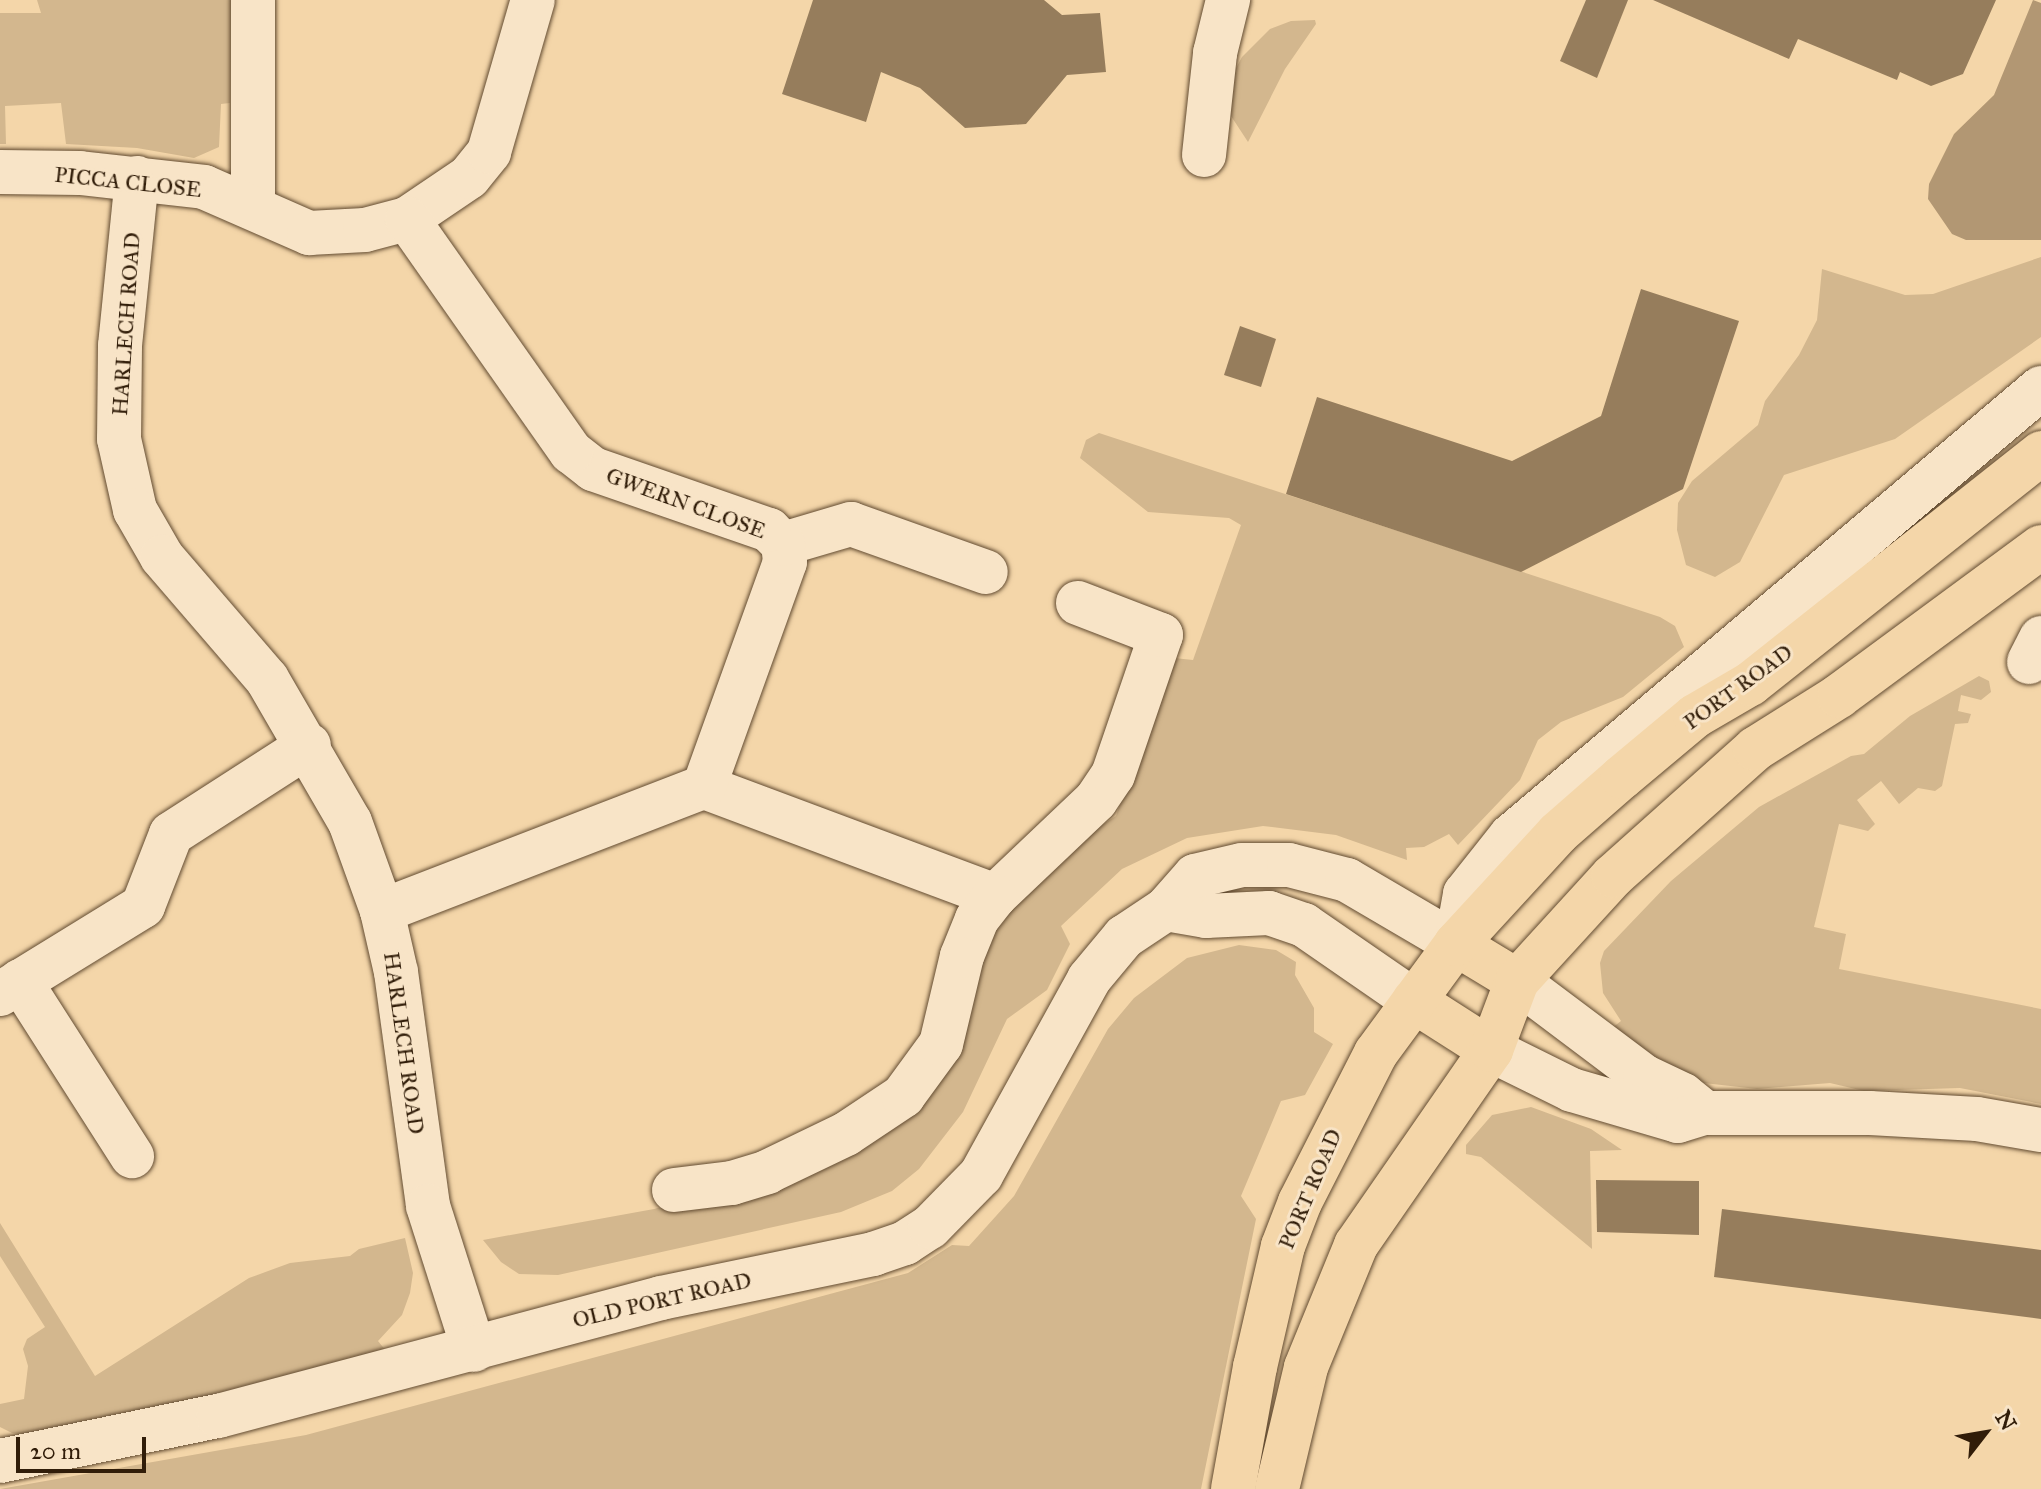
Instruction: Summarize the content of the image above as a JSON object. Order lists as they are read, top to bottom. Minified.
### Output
{"streets":{"main road":["PORT ROAD"],"street":["PICCA CLOSE","HARLECH ROAD","GWERN CLOSE","OLD PORT ROAD"]},"crossings":[["PICCA CLOSE","HARLECH ROAD"],["PICCA CLOSE","GWERN CLOSE"],["HARLECH ROAD","OLD PORT ROAD"],["PORT ROAD","OLD PORT ROAD"]],"scale_bar":"20 m","north":"top right"}
